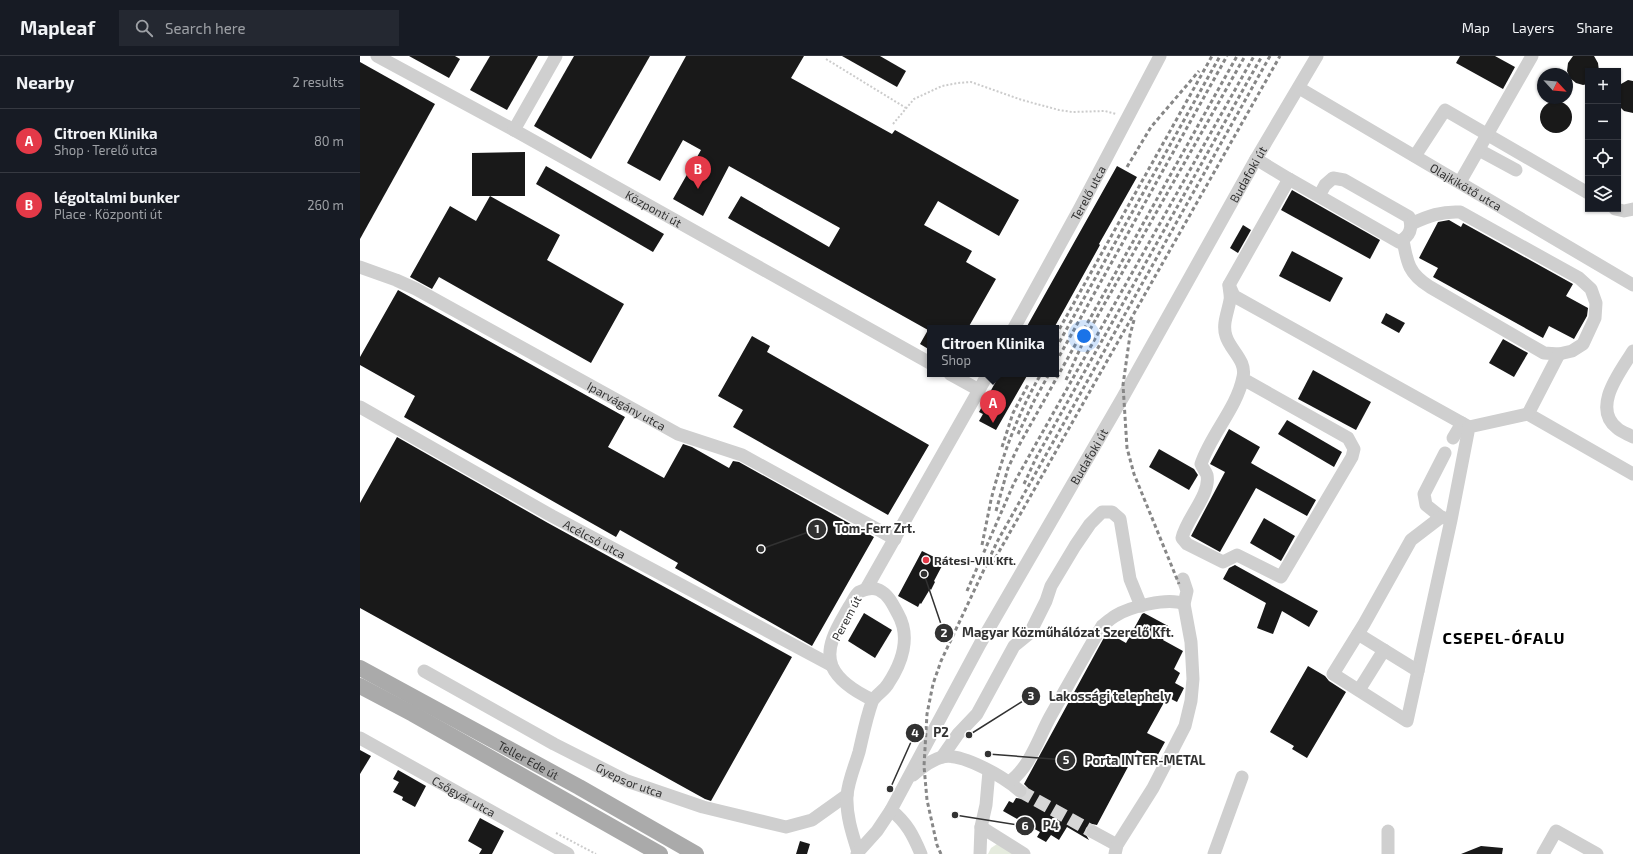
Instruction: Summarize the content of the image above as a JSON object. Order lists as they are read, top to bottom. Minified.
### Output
{"streets":{"main road":["Teller Ede út"],"street":["Budafoki út","Olajkikötő utca","Terelő utca","Központi út","Iparvágány utca","Acélcső utca","Perem út","Gyepsor utca","Csőgyár utca"]},"crossings":[["Budafoki út","Olajkikötő utca"],["Budafoki út","Perem út"],["Acélcső utca","Perem út"],["Perem út","Gyepsor utca"]],"districts":["CSEPEL-ÓFALU"],"places":["Tom-Ferr Zrt.","Rátesi-Vill Kft.","Magyar Közműhálózat Szerelő Kft.","Lakossági telephely","Porta INTER-METAL","P2","P4"],"north":"bottom right","page":{"header":"Mapleaf","search":"Search here","nav":["Map","Layers","Share"],"heading":["Nearby","2 results"],"map_buttons":["+","−"],"list":[{"mark":"A","name":"Citroen Klinika","note":"Shop · Terelő utca","value":"80 m"},{"mark":"B","name":"légoltalmi bunker","note":"Place · Központi út","value":"260 m"}],"pins":["B","A"],"popup":["Citroen Klinika","Shop"]}}
